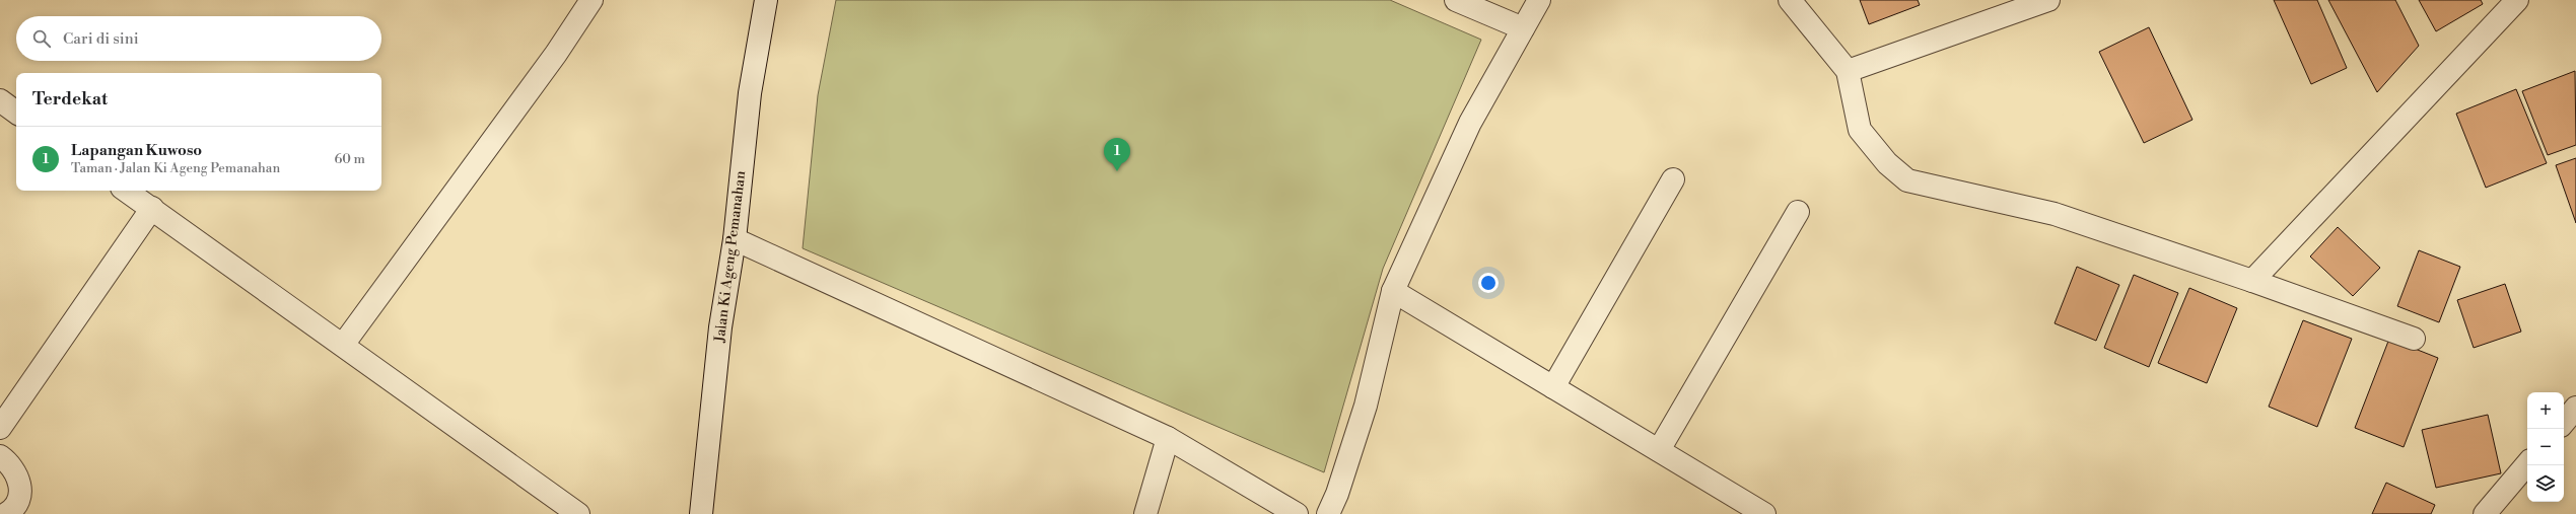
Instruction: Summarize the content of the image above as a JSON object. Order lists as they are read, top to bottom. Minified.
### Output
{"streets":{"street":["Jalan Ki Ageng Pemanahan"]},"page":{"search":"Cari di sini","heading":"Terdekat","list":[{"mark":"1","name":"Lapangan Kuwoso","note":"Taman · Jalan Ki Ageng Pemanahan","value":"60 m"}],"pins":"1","map_buttons":["+","−"]}}
